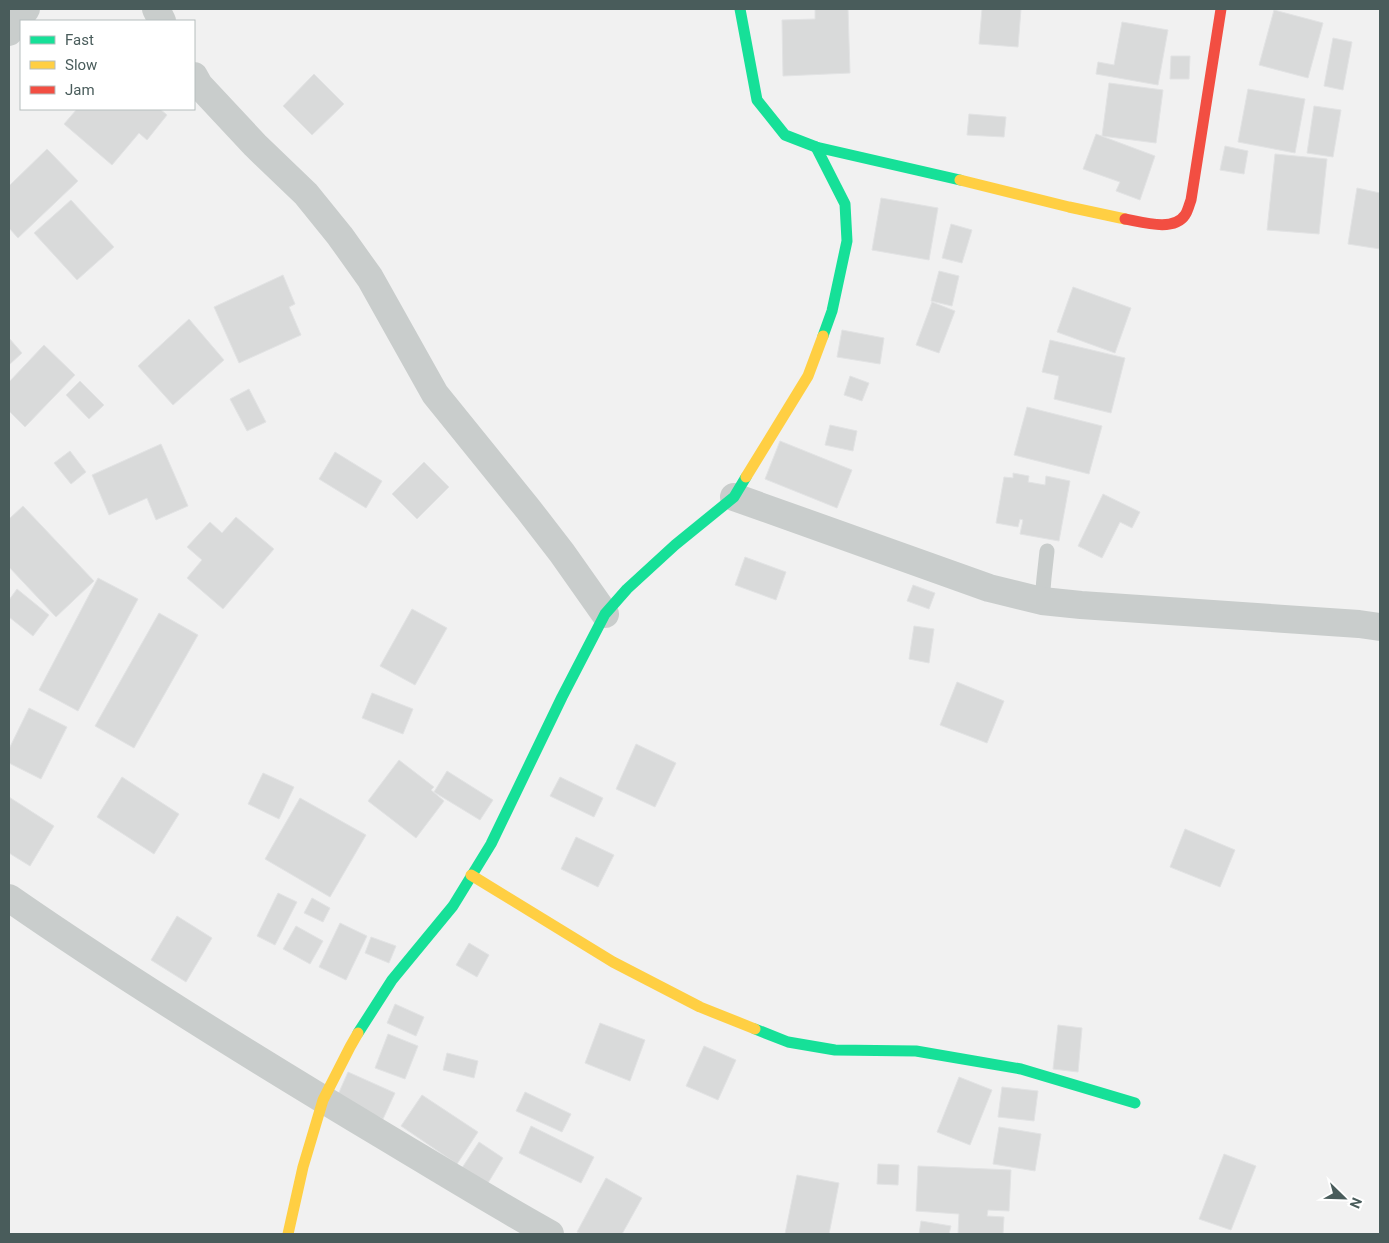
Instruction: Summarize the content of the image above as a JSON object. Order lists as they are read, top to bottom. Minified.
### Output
{"legend":["Fast","Slow","Jam"],"north":"bottom right"}
